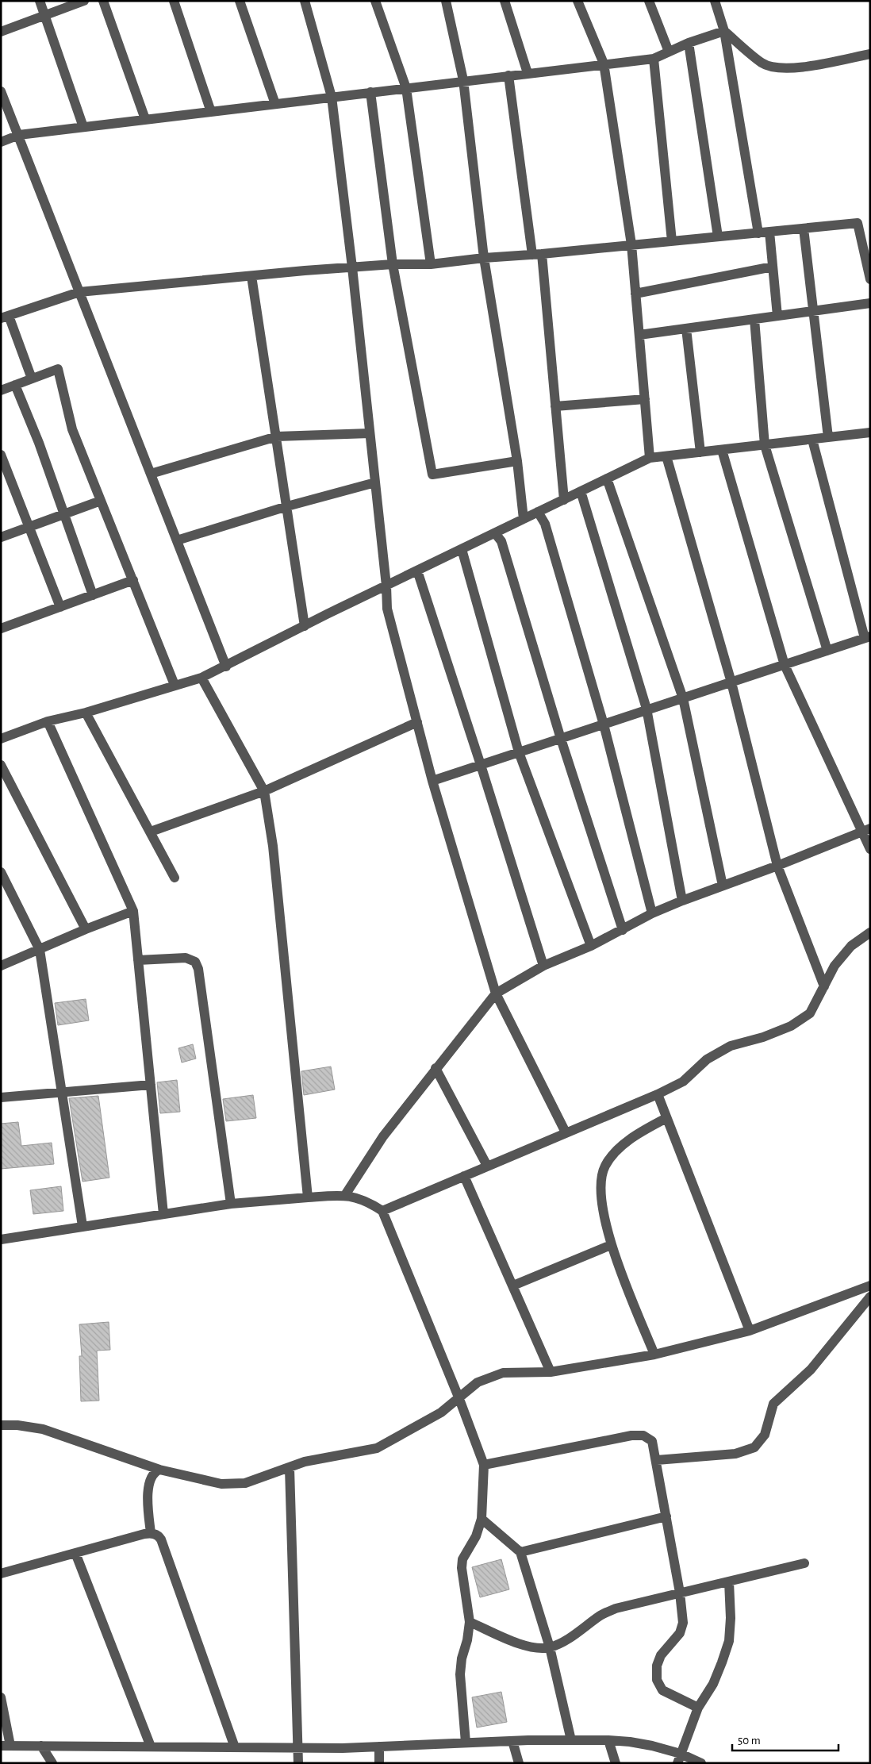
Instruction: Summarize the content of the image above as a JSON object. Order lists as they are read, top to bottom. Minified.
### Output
{"scale_bar":"50 m"}
